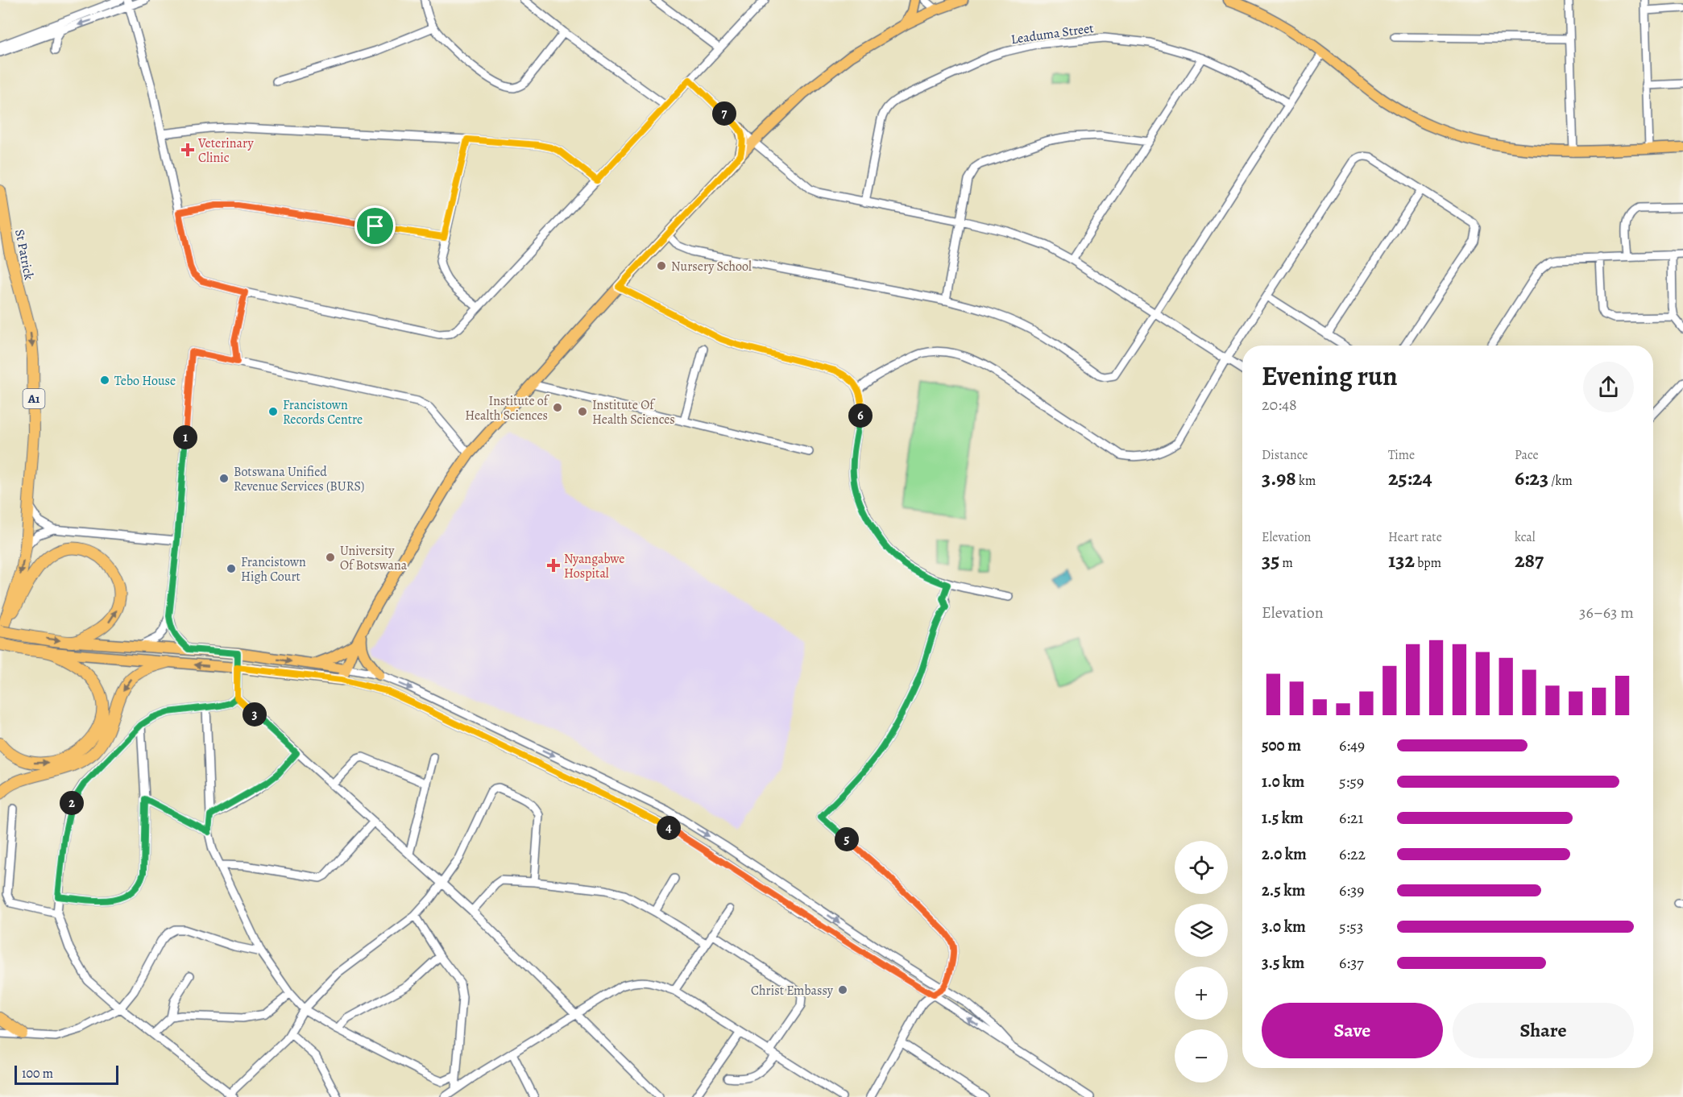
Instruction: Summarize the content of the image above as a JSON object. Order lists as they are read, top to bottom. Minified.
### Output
{"streets":{"highway":["St Patrick","A1"],"street":["Leaduma Street"]},"crossings":[["St Patrick","A1"]],"one_way":["St Patrick"],"places":{"health":["Veterinary Clinic","Nyangabwe Hospital"],"other":["Nursery School","Tebo House","Institute of Health Sciences","Francistown Records Centre","Institute Of Health Sciences","Botswana Unified Revenue Services (BURS)","University Of Botswana","Francistown High Court","Christ Embassy"]},"scale_bar":"100 m","page":{"pins":["7","6","1","3","2","4","5"],"heading":["Evening run","20:48"],"stats":[["Distance","3.98 km"],["Time","25:24"],["Pace","6:23 /km"],["Elevation","35 m"],["Heart rate","132 bpm"],["kcal","287"]],"chart":["Elevation","36–63 m"],"list":[{"name":"500 m","note":"6:49"},{"name":"1.0 km","note":"5:59"},{"name":"1.5 km","note":"6:21"},{"name":"2.0 km","note":"6:22"},{"name":"2.5 km","note":"6:39"},{"name":"3.0 km","note":"5:53"},{"name":"3.5 km","note":"6:37"}],"map_buttons":["+","−"],"buttons":["Save","Share"],"scale":"100 m"}}
